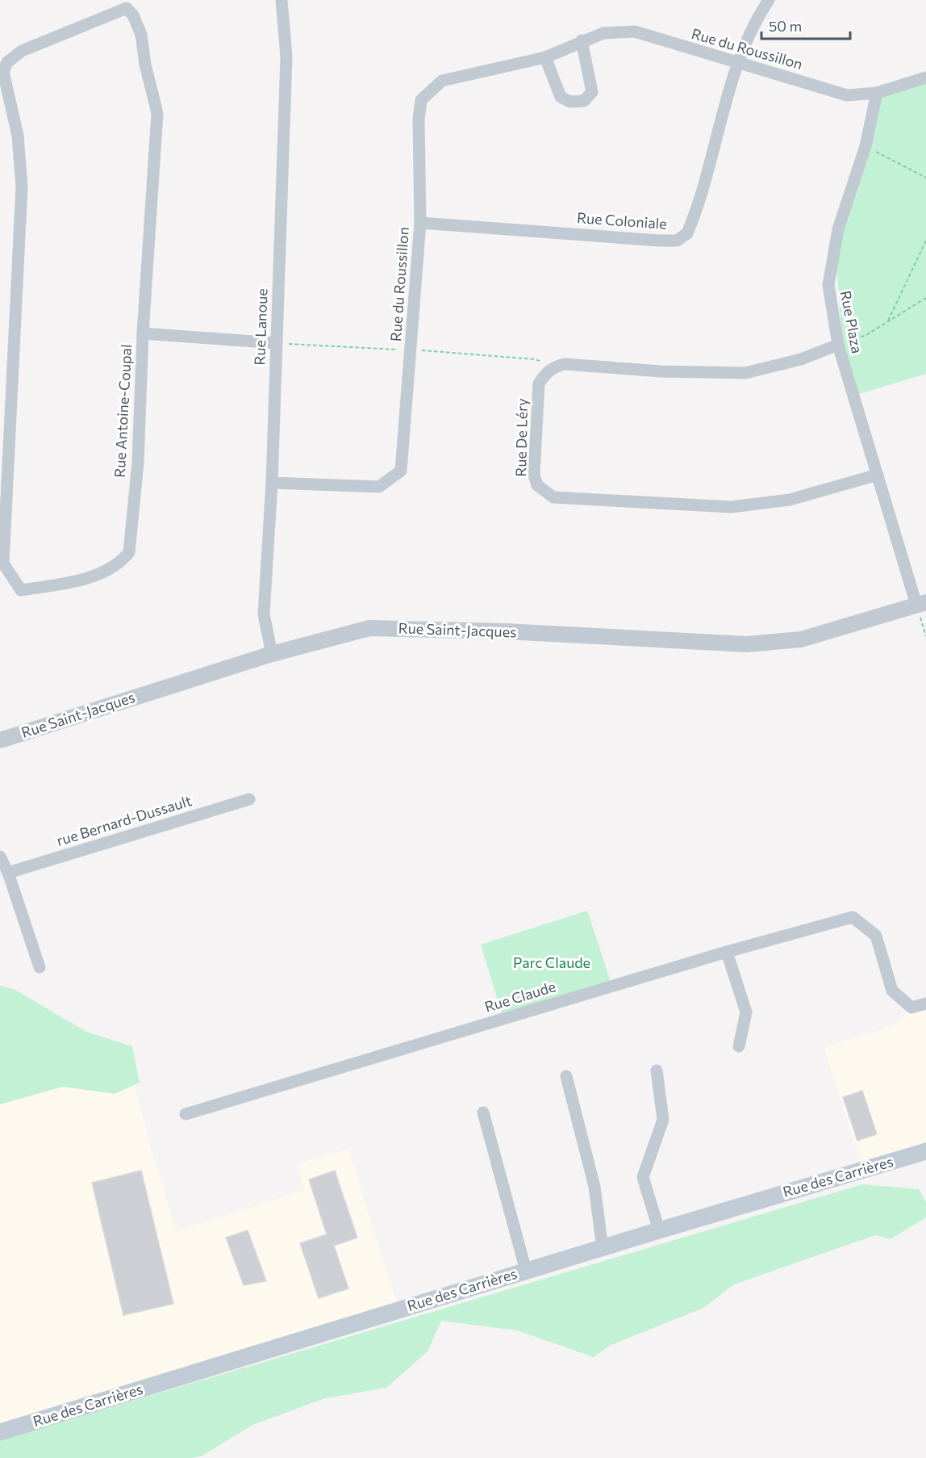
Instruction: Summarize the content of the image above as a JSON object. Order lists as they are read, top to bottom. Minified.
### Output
{"streets":{"main road":["Rue des Carrières"],"street":["Rue du Roussillon","Rue Coloniale","Rue Plaza","Rue Lanoue","Rue Antoine-Coupal","Rue De Léry","Rue Saint-Jacques","rue Bernard-Dussault","Rue Claude"]},"crossings":[["Rue du Roussillon","Rue Coloniale"],["Rue du Roussillon","Rue Plaza"],["Rue du Roussillon","Rue Lanoue"],["Rue Plaza","Rue De Léry"],["Rue Plaza","Rue Saint-Jacques"],["Rue Lanoue","Rue Saint-Jacques"]],"parks":["Parc Claude"],"scale_bar":"50 m"}
